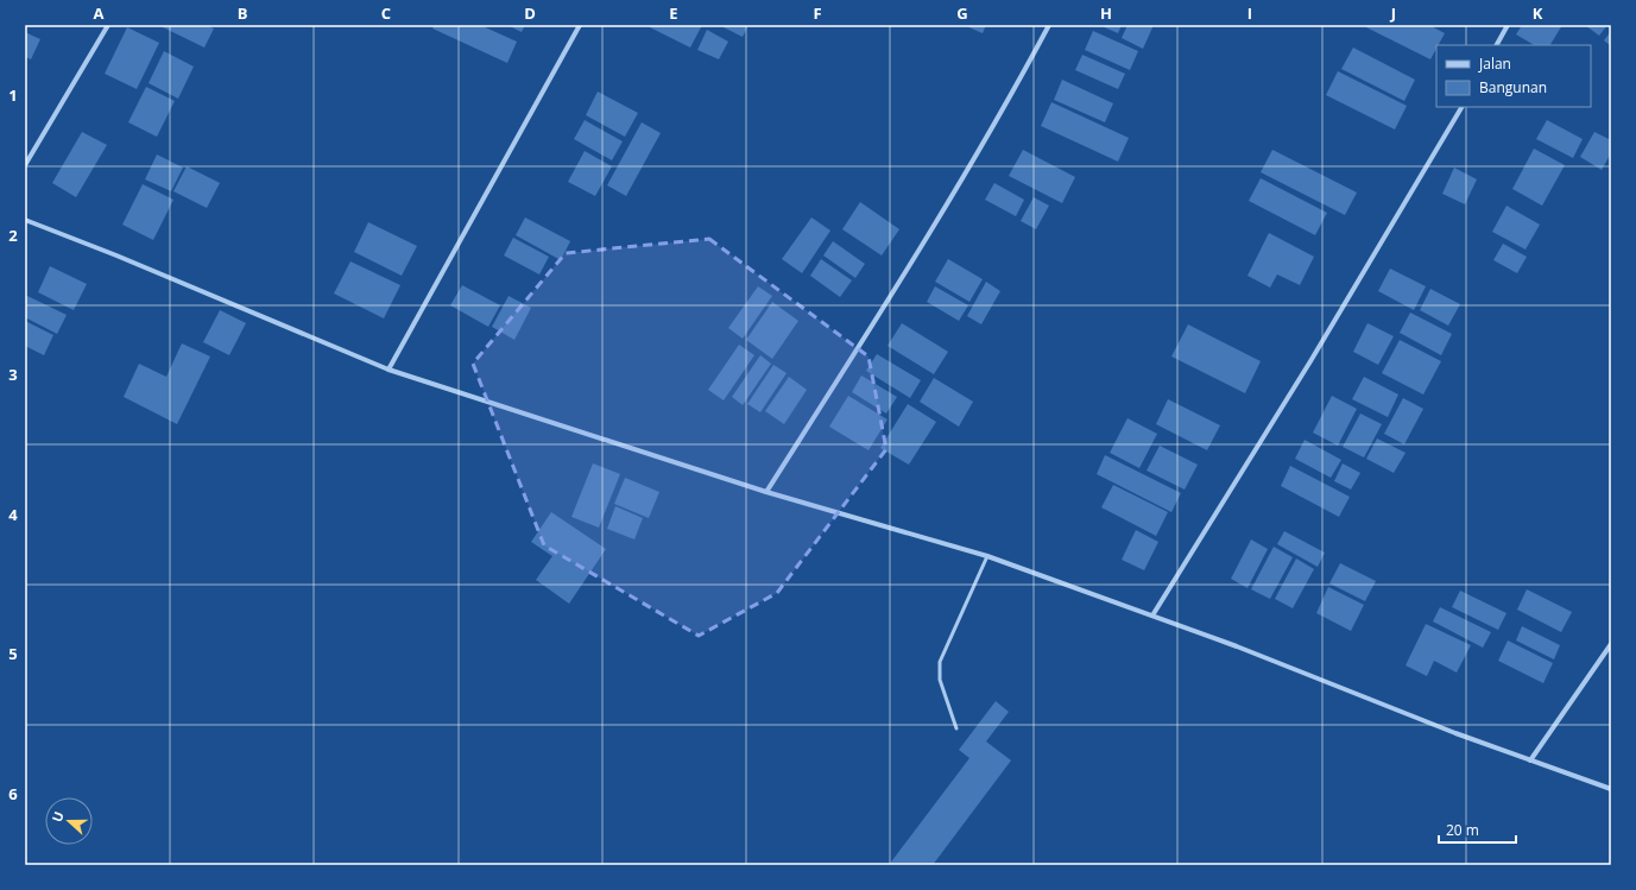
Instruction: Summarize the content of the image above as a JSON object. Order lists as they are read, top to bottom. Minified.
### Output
{"legend":["Jalan","Bangunan"],"scale_bar":"20 m","north":"left","grid":{"columns":["A","B","C","D","E","F","G","H","I","J","K"],"rows":["1","2","3","4","5","6"]}}
